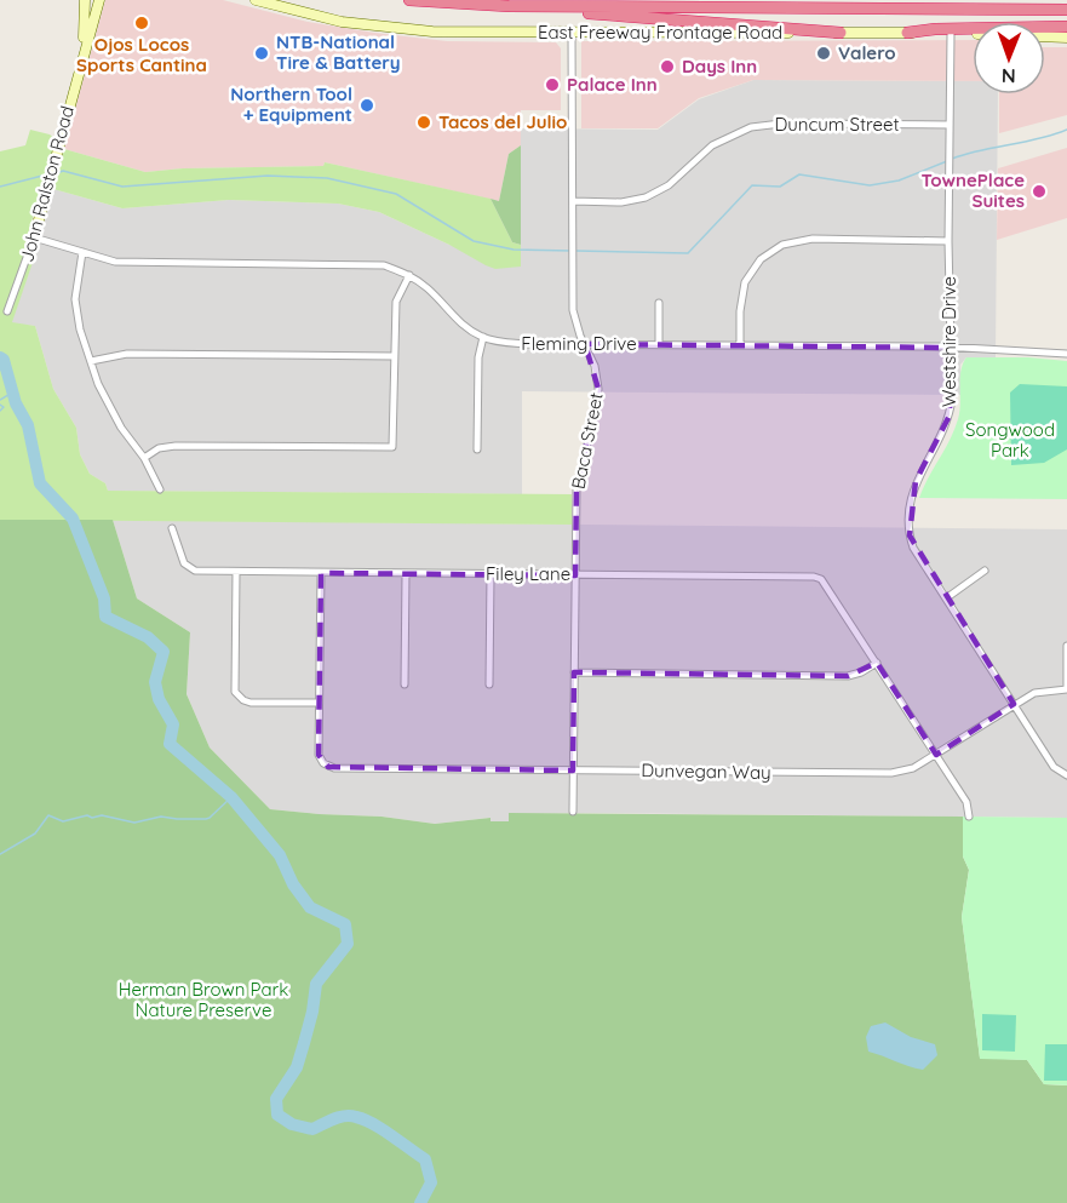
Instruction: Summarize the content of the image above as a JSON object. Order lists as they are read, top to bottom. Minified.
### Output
{"streets":{"main road":["East Freeway Frontage Road","John Ralston Road"],"street":["Duncum Street","Westshire Drive","Fleming Drive","Baca Street","Filey Lane","Dunvegan Way"]},"crossings":[["East Freeway Frontage Road","Westshire Drive"],["East Freeway Frontage Road","Baca Street"],["Duncum Street","Westshire Drive"],["Duncum Street","Baca Street"],["John Ralston Road","Fleming Drive"],["Westshire Drive","Fleming Drive"],["Westshire Drive","Dunvegan Way"],["Fleming Drive","Baca Street"],["Baca Street","Filey Lane"],["Baca Street","Dunvegan Way"]],"parks":["Songwood Park","Herman Brown Park Nature Preserve"],"places":["Ojos Locos Sports Cantina","NTB-National Tire & Battery","Valero","Days Inn","Palace Inn","Northern Tool + Equipment","Tacos del Julio","TownePlace Suites"],"north":"bottom"}
